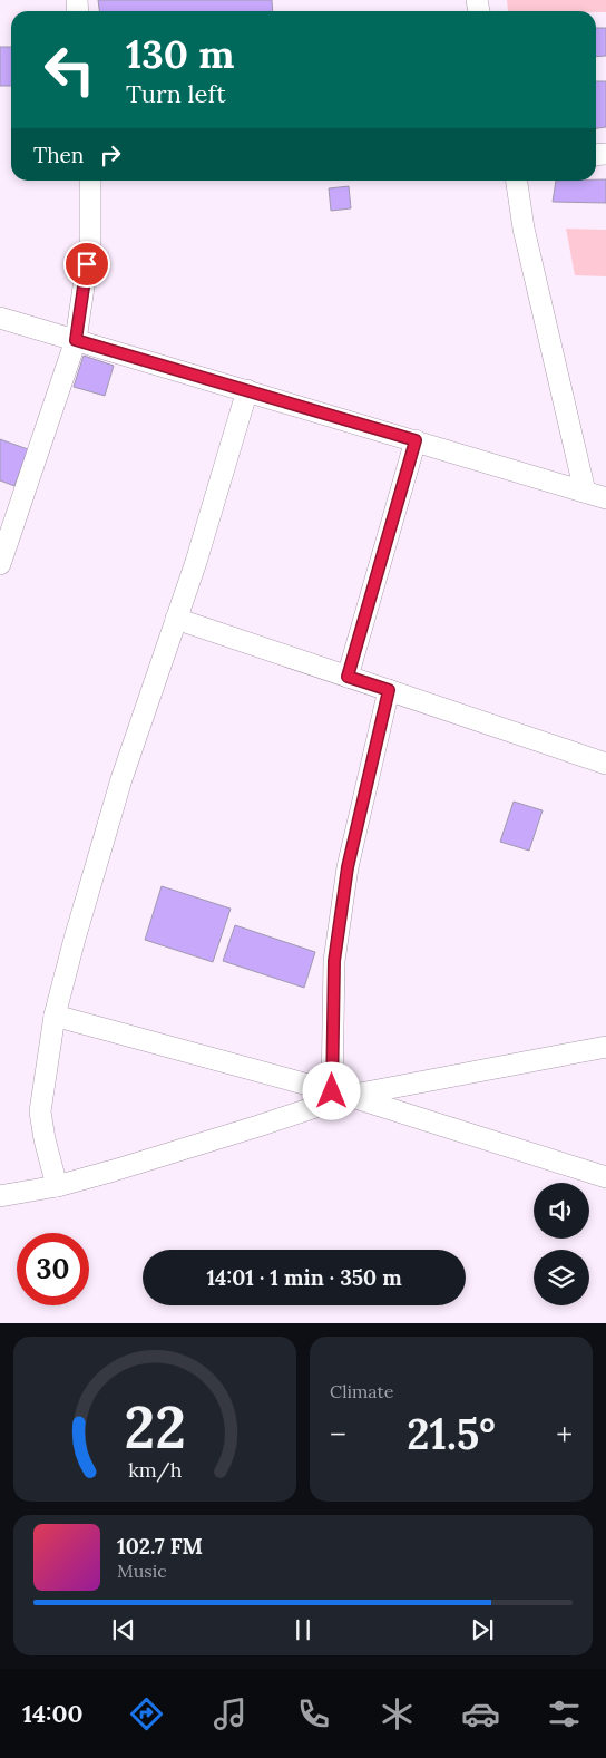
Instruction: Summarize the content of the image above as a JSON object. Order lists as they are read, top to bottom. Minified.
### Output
{"page":{"turn":["130 m","Turn left"],"then":"Then","limit":"30","trip":"14:01 · 1 min · 350 m","tile":"Climate","heat":["−","21.5°","+"],"song":["102.7 FM","Music"],"tabs":"14:00","gauge":["22","km/h"]}}
